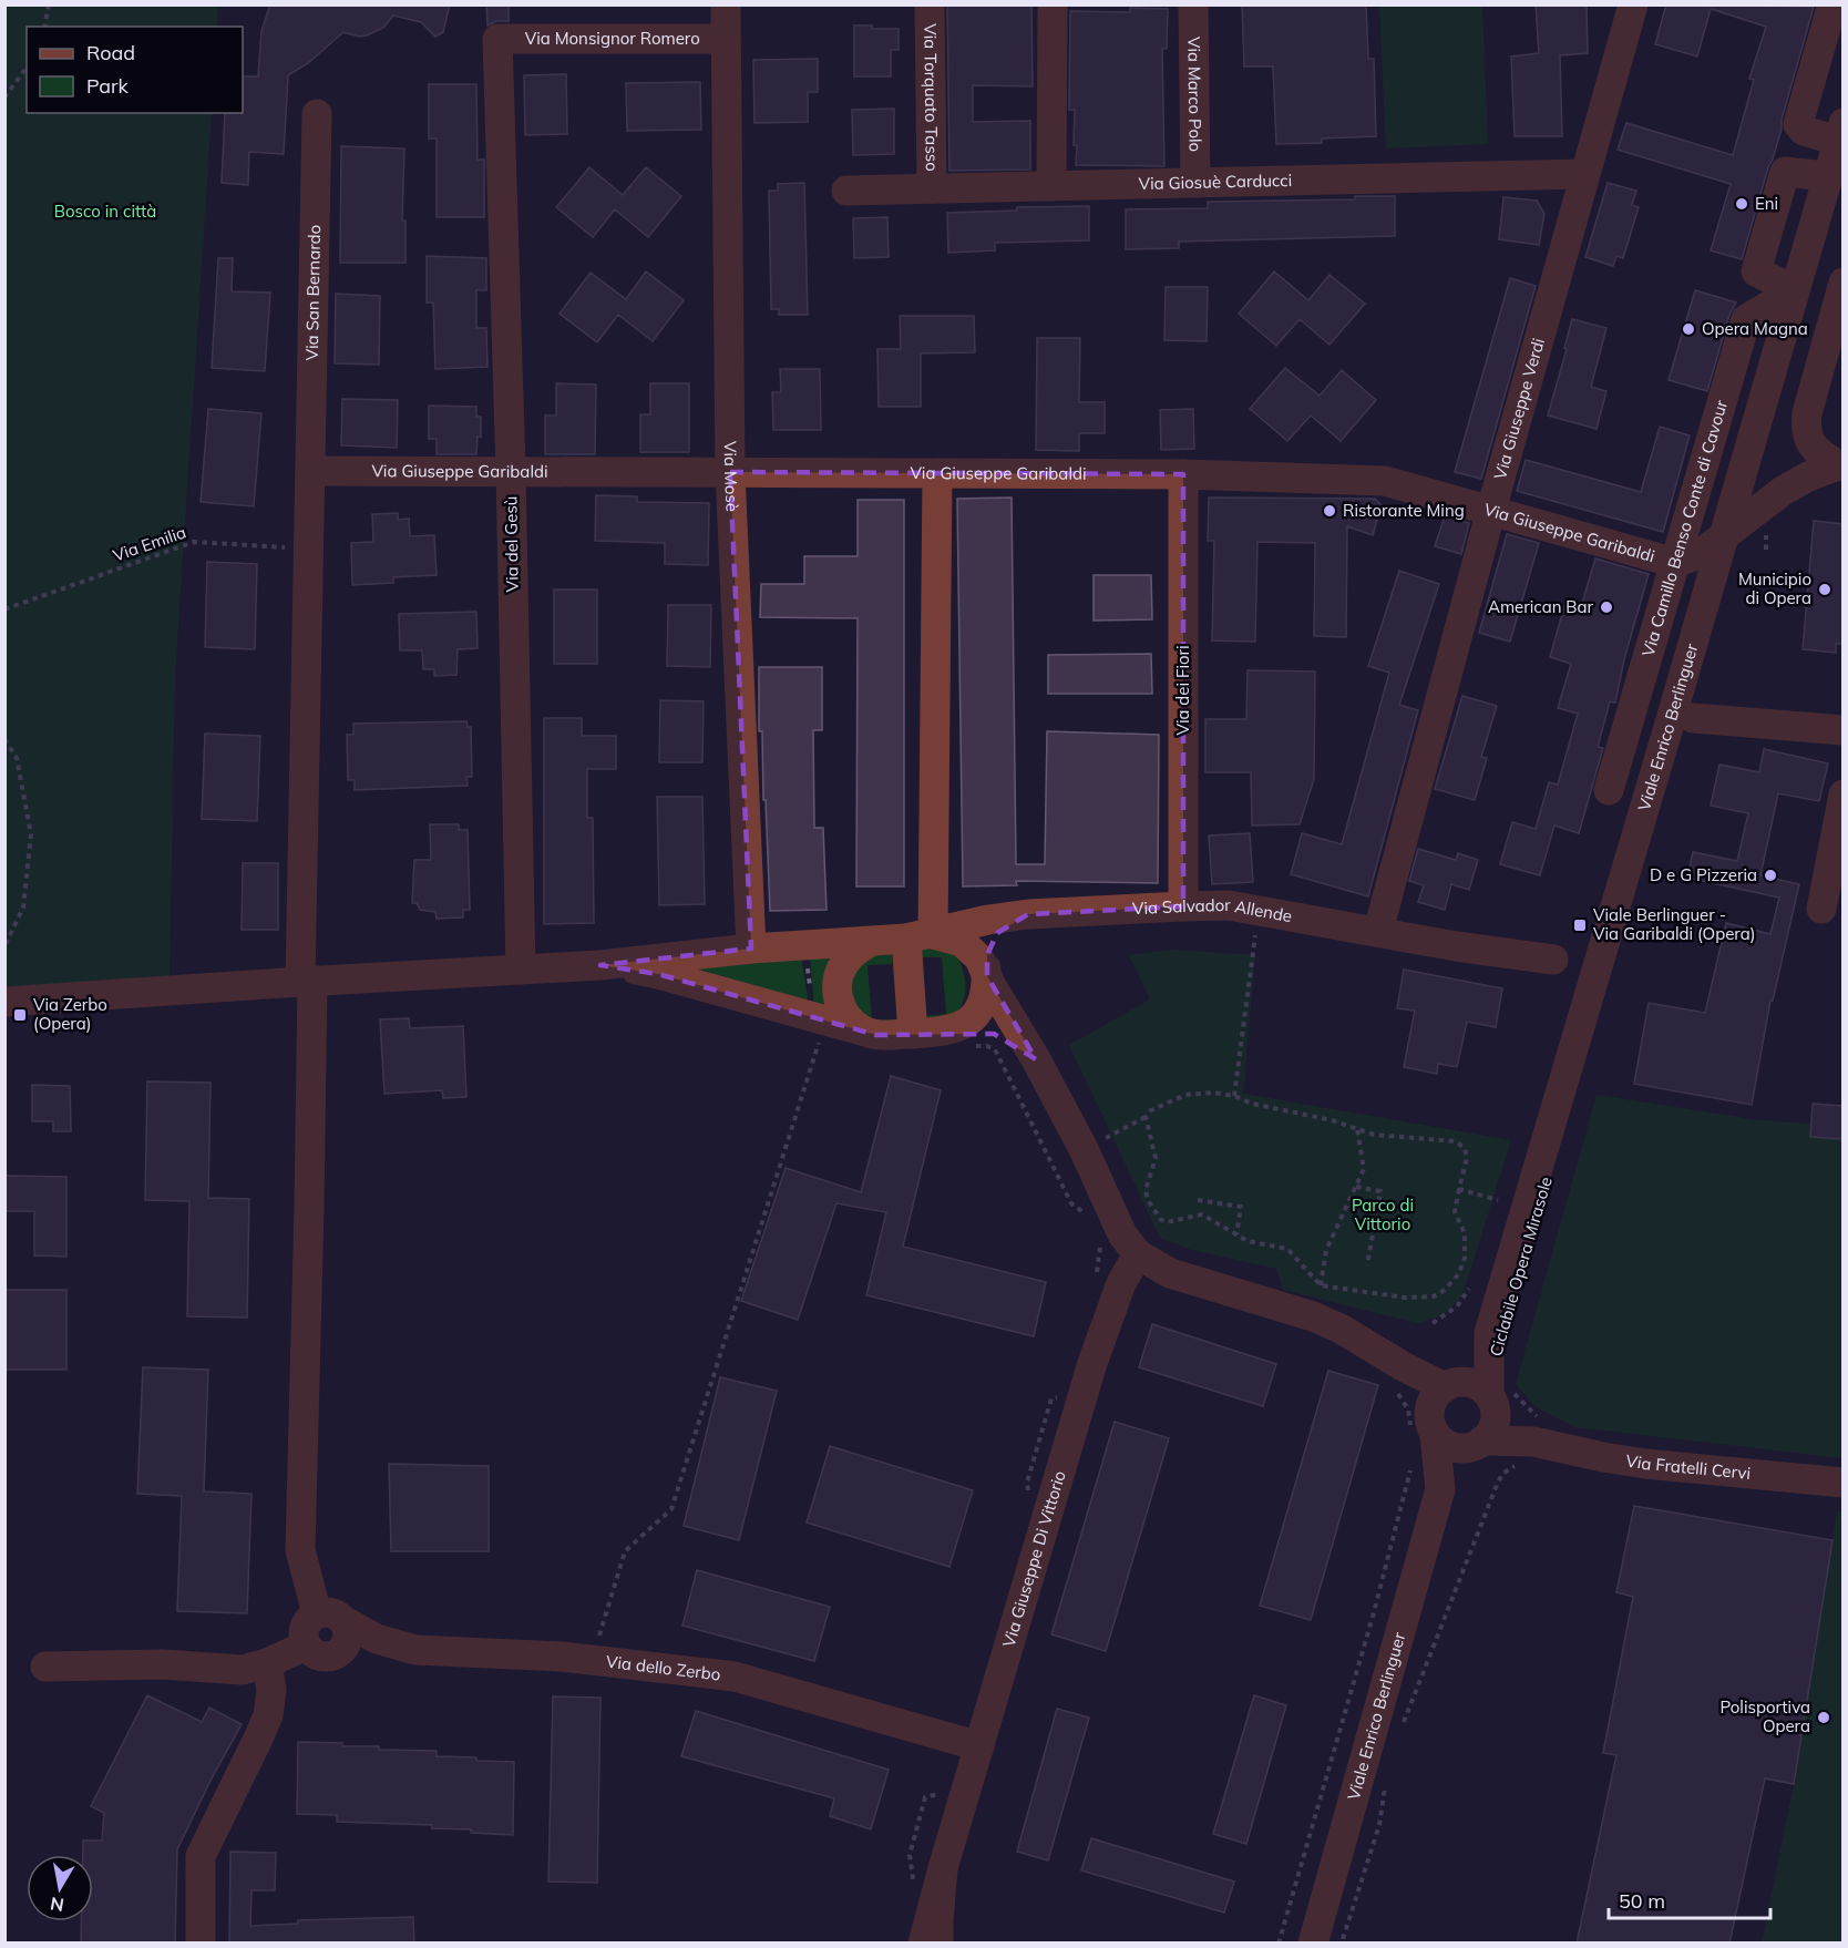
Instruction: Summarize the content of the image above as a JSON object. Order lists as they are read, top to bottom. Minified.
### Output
{"streets":{"street":["Via Monsignor Romero","Via Marco Polo","Via Torquato Tasso","Via Giosuè Carducci","Via San Bernardo","Via Giuseppe Verdi","Via Giuseppe Garibaldi","Via Mosè","Via Camillo Benso Conte di Cavour","Via del Gesù","Via dei Fiori","Viale Enrico Berlinguer","Via Salvador Allende","Via Fratelli Cervi","Via Giuseppe Di Vittorio","Via dello Zerbo"],"path":["Via Emilia"]},"crossings":[["Via Monsignor Romero","Via Mosè"],["Via Monsignor Romero","Via del Gesù"],["Via Marco Polo","Via Giosuè Carducci"],["Via Torquato Tasso","Via Giosuè Carducci"],["Via Giosuè Carducci","Via Giuseppe Verdi"],["Via San Bernardo","Via Giuseppe Garibaldi"],["Via San Bernardo","Via Emilia"],["Via San Bernardo","Via dello Zerbo"],["Via Giuseppe Verdi","Via Giuseppe Garibaldi"],["Via Giuseppe Verdi","Via Salvador Allende"],["Via Giuseppe Garibaldi","Via Mosè"],["Via Giuseppe Garibaldi","Via Camillo Benso Conte di Cavour"],["Via Giuseppe Garibaldi","Via del Gesù"],["Via Giuseppe Garibaldi","Via dei Fiori"],["Via Giuseppe Garibaldi","Viale Enrico Berlinguer"],["Via Mosè","Via Salvador Allende"],["Via Camillo Benso Conte di Cavour","Viale Enrico Berlinguer"],["Via dei Fiori","Via Salvador Allende"],["Viale Enrico Berlinguer","Via Fratelli Cervi"],["Via Giuseppe Di Vittorio","Via dello Zerbo"]],"parks":["Bosco in città","Parco di Vittorio"],"places":{"other":["Eni","Opera Magna","Ristorante Ming","Municipio di Opera","American Bar","D e G Pizzeria","Polisportiva Opera"],"transit":["Viale Berlinguer - Via Garibaldi (Opera)","Via Zerbo (Opera)"]},"legend":["Road","Park"],"scale_bar":"50 m","north":"bottom"}
